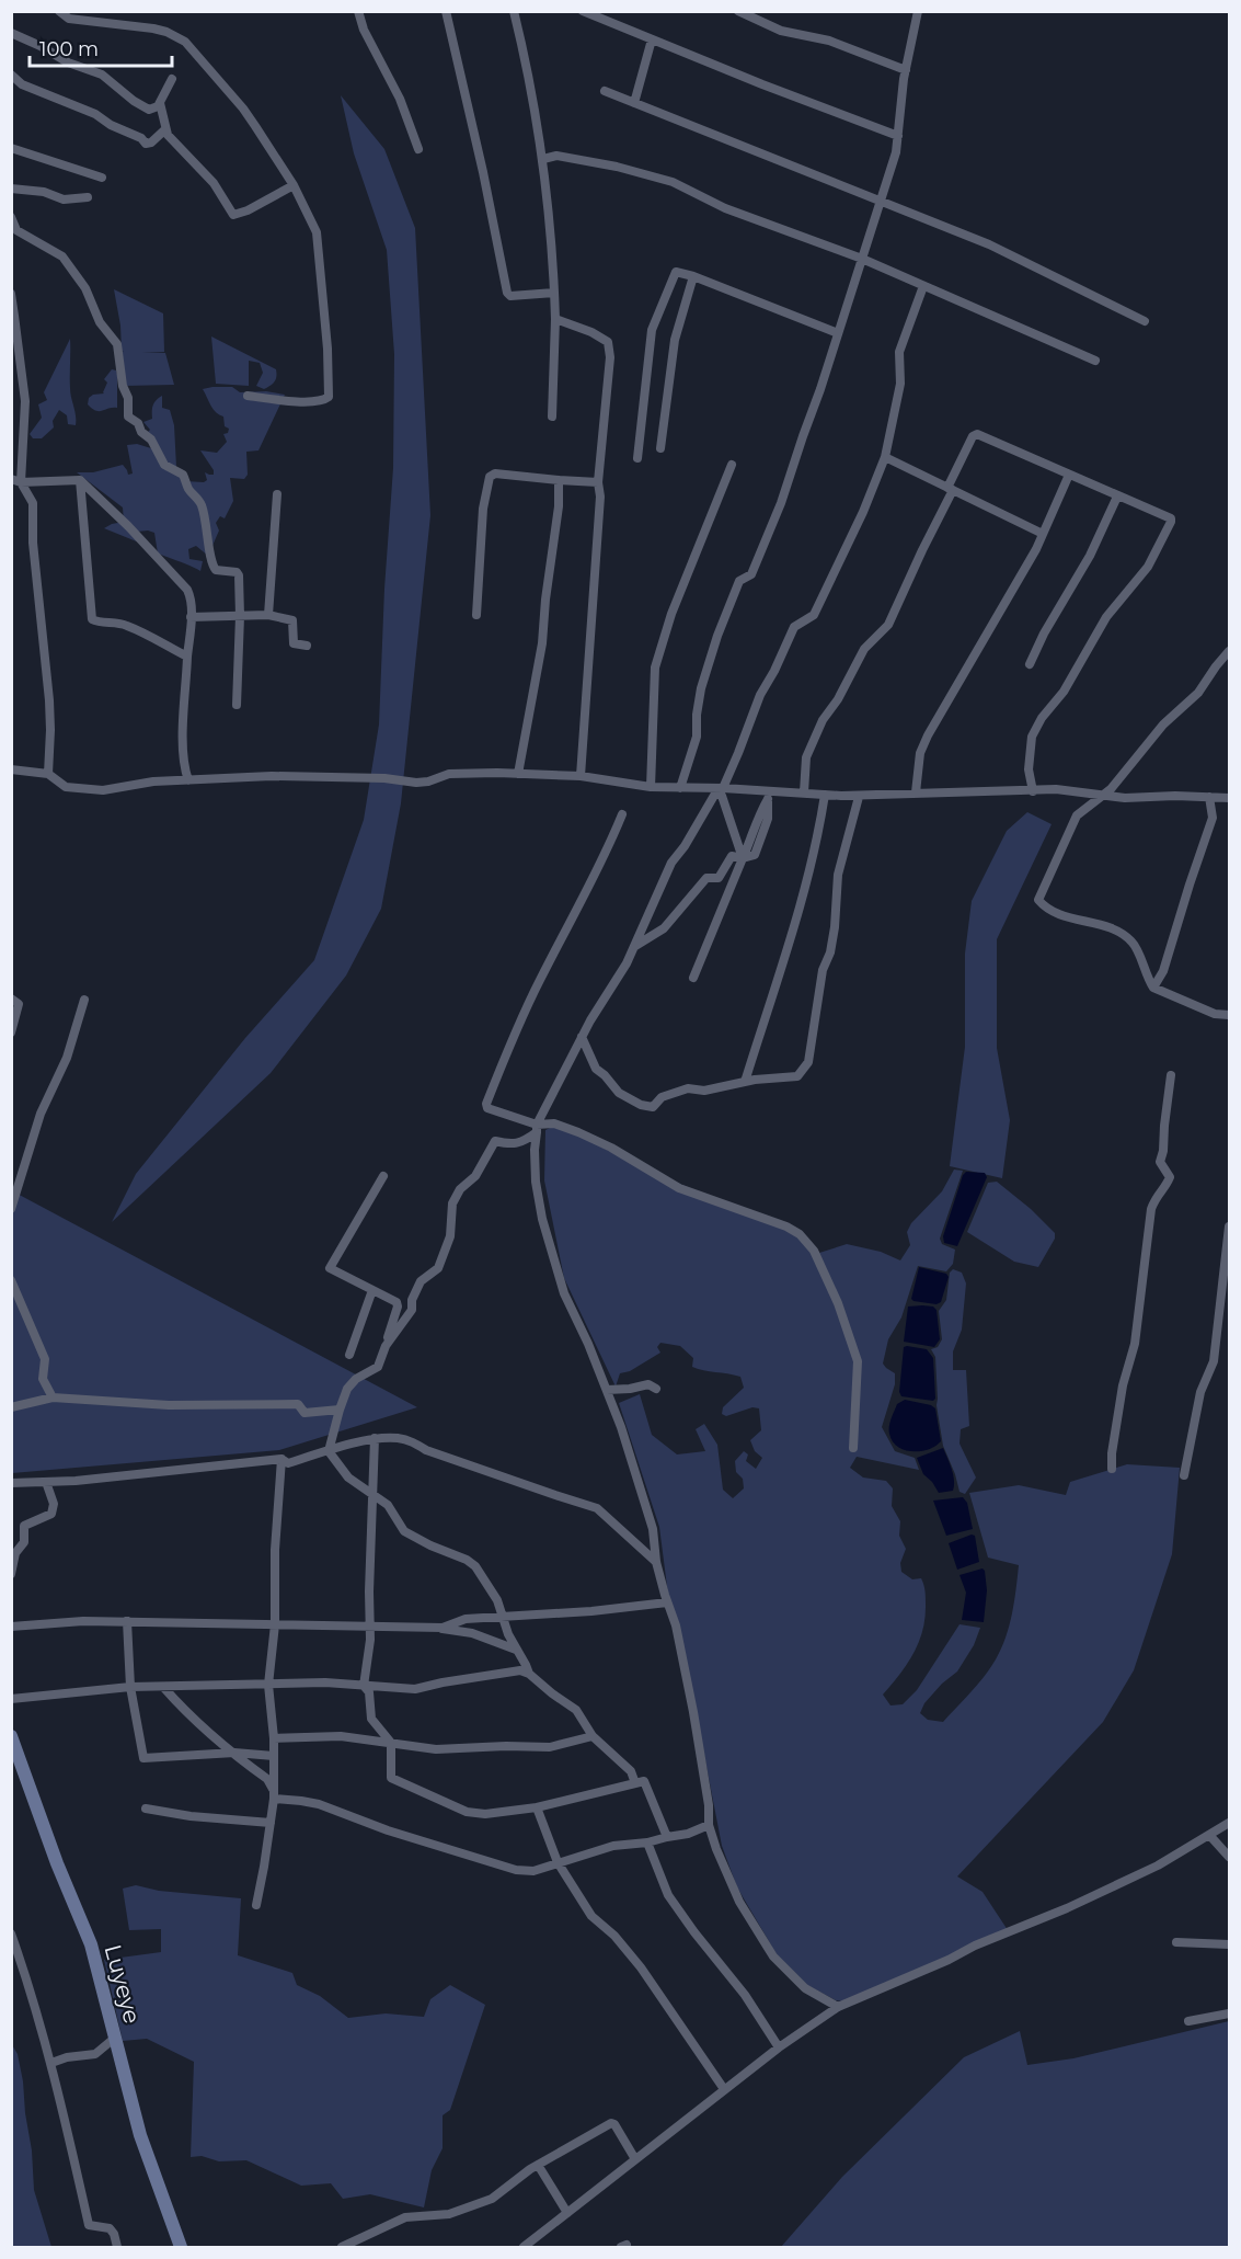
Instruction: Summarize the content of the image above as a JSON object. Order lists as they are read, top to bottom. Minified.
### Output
{"streets":{"street":["Luyeye"]},"scale_bar":"100 m"}
